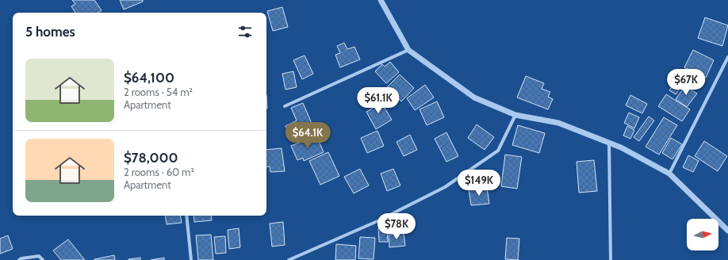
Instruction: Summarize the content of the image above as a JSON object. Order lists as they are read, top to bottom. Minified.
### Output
{"north":"right","page":{"heading":"5 homes","list":[{"name":"$64,100","note":"2 rooms · 54 m² · Apartment"},{"name":"$78,000","note":"2 rooms · 60 m² · Apartment"}],"price":["$67K","$61.1K","$64.1K","$149K","$78K"]}}
